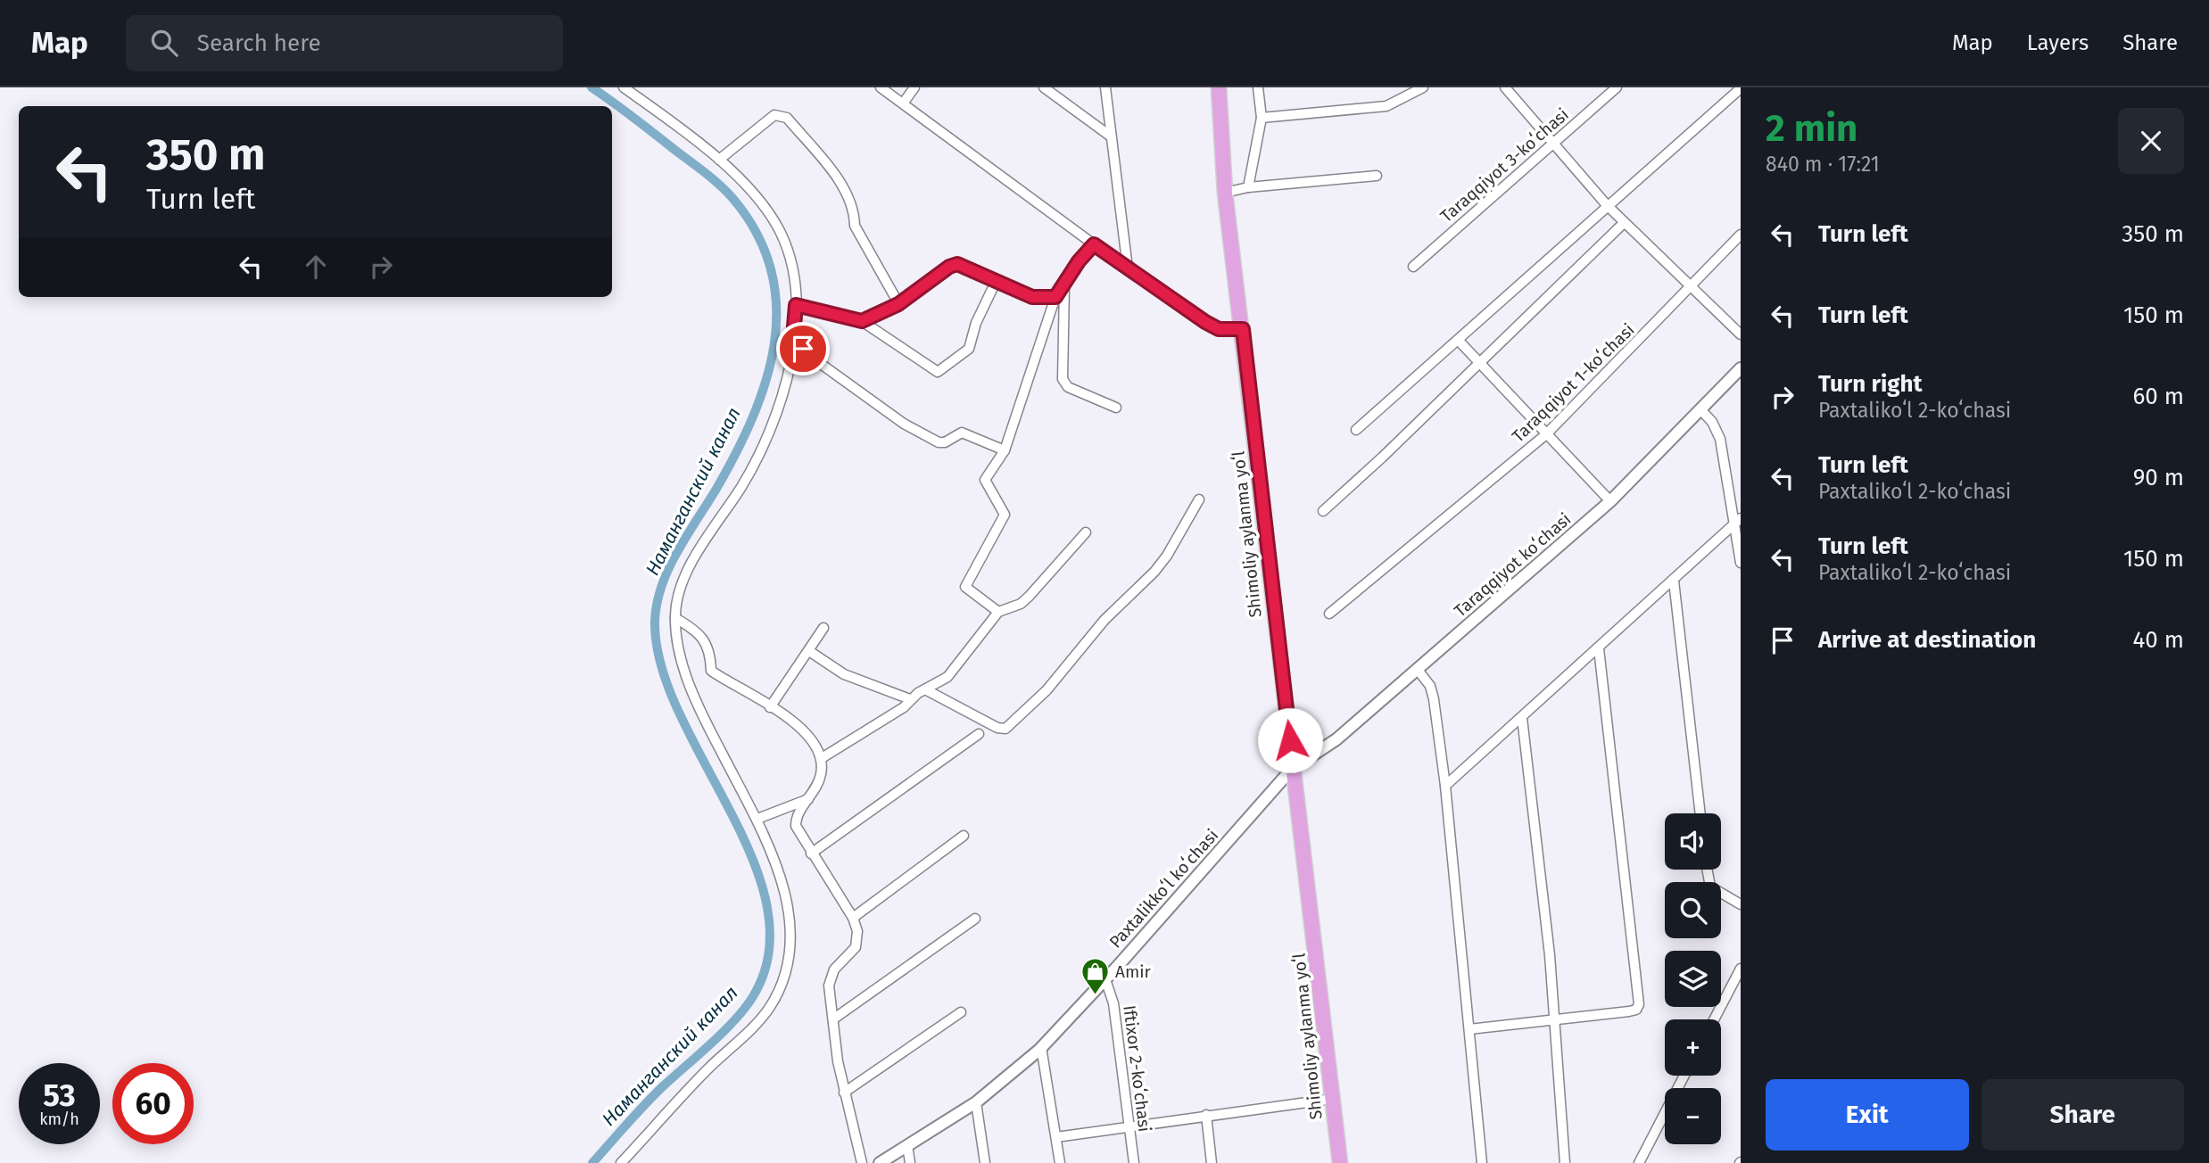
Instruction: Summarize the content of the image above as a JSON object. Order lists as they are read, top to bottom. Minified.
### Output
{"streets":{"main road":["Shimoliy aylanma yoʻl"],"street":["Taraqqiyot 3-koʻchasi","Taraqqiyot 1-koʻchasi","Taraqqiyot koʻchasi","Paxtalikkoʻl koʻchasi","Iftixor 2-koʻchasi"]},"crossings":[["Shimoliy aylanma yoʻl","Taraqqiyot koʻchasi"],["Shimoliy aylanma yoʻl","Paxtalikkoʻl koʻchasi"],["Taraqqiyot koʻchasi","Paxtalikkoʻl koʻchasi"],["Paxtalikkoʻl koʻchasi","Iftixor 2-koʻchasi"]],"water":["Наманганский канал"],"places":{"shop":["Amir"]},"page":{"header":"Map","search":"Search here","nav":["Map","Layers","Share"],"heading":["2 min","840 m · 17:21"],"turn":["350 m","Turn left"],"list":[{"name":"Turn left","value":"350 m"},{"name":"Turn left","value":"150 m"},{"name":"Turn right","note":"Paxtalikoʻl 2-koʻchasi","value":"60 m"},{"name":"Turn left","note":"Paxtalikoʻl 2-koʻchasi","value":"90 m"},{"name":"Turn left","note":"Paxtalikoʻl 2-koʻchasi","value":"150 m"},{"name":"Arrive at destination","value":"40 m"}],"map_buttons":["+","−"],"speed":"53 km/h","limit":"60","buttons":["Exit","Share"]}}
